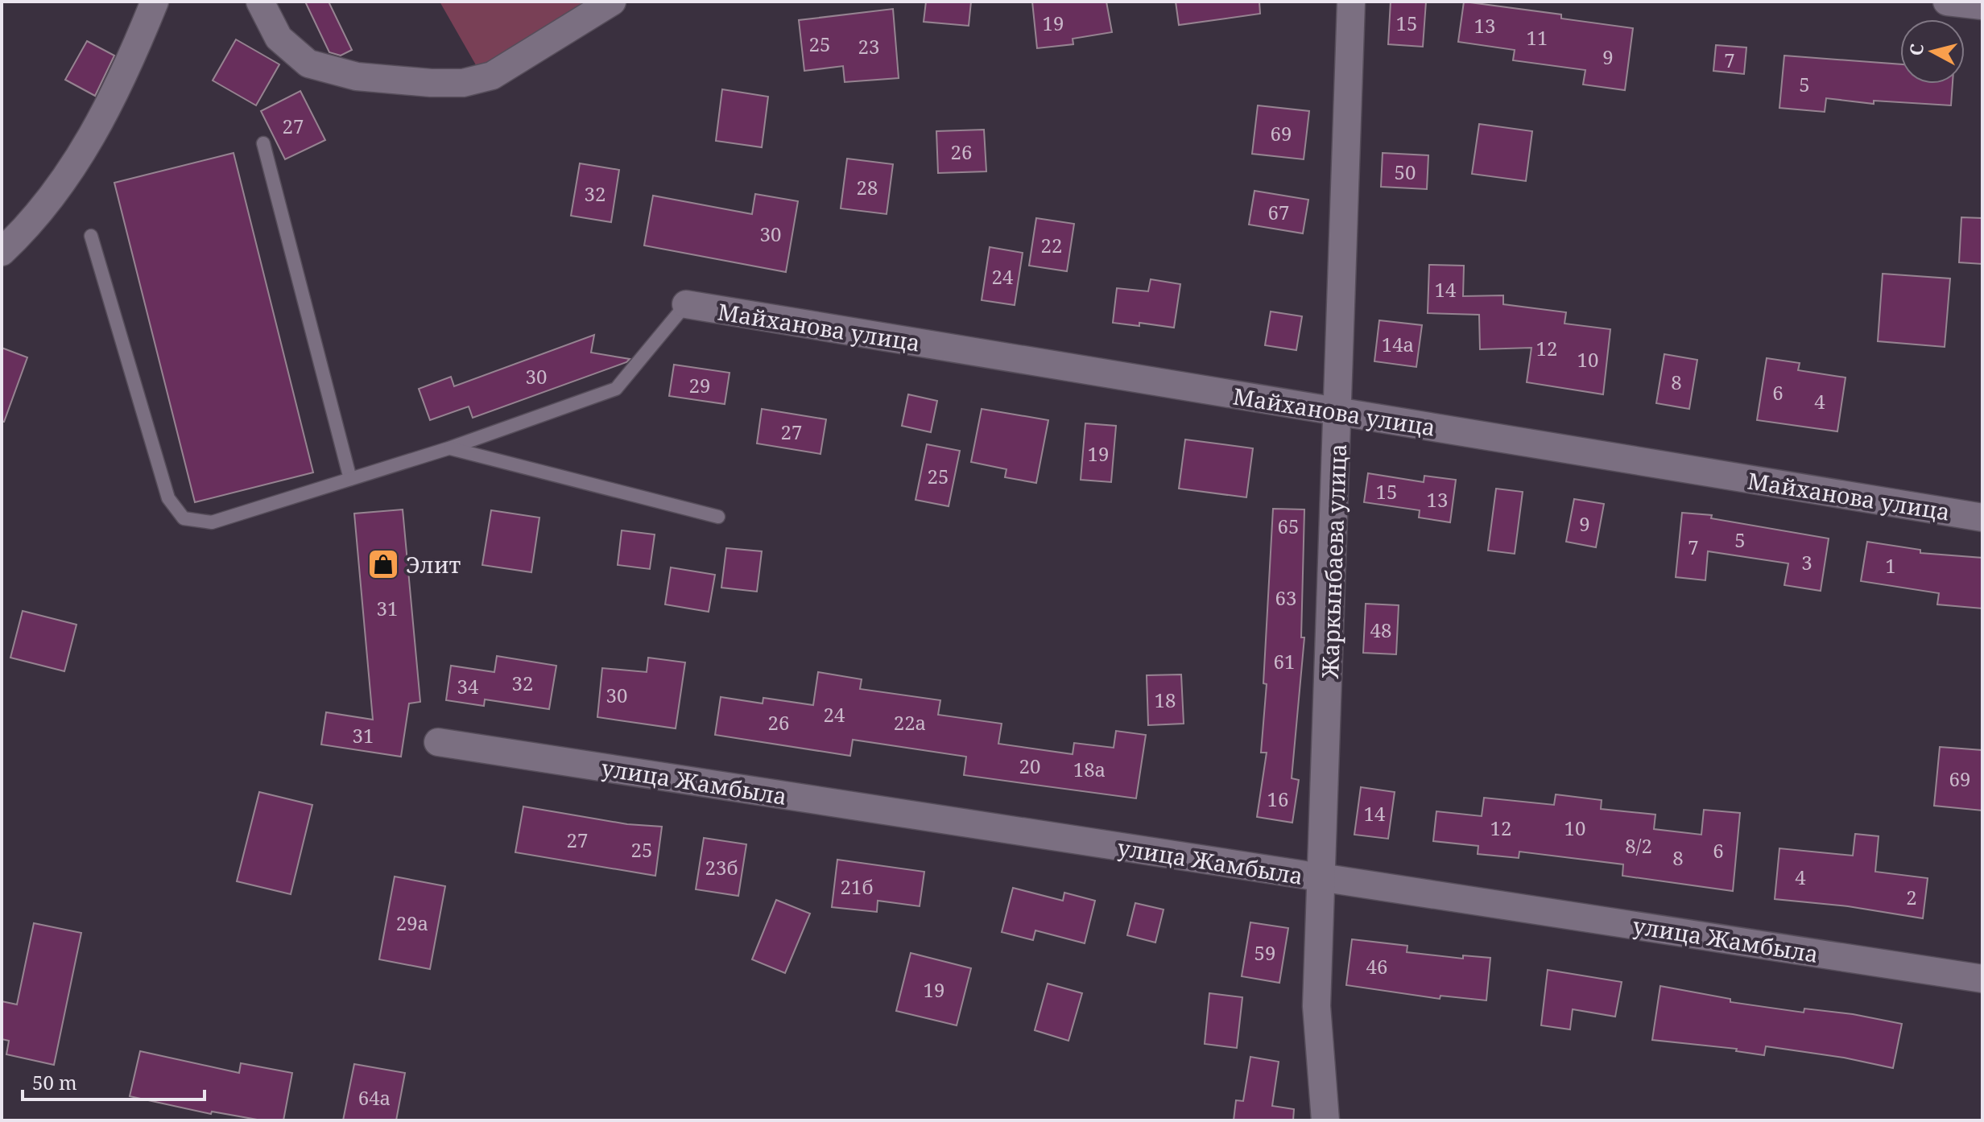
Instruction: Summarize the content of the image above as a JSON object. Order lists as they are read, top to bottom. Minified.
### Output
{"streets":{"street":["Майханова улица","Жаркынбаева улица","улица Жамбыла"]},"crossings":[["Майханова улица","Жаркынбаева улица"],["Жаркынбаева улица","улица Жамбыла"]],"places":{"shop":["Элит"]},"house_numbers":["19","15","13","11","25","23","9","7","5","27","69","26","50","28","32","67","30","22","24","14","14а","12","10","30","8","29","6","4","27","19","25","15","13","9","65","5","7","3","1","63","31","48","61","32","34","30","18","24","26","22а","31","20","18а","69","16","14","12","10","27","8/2","25","6","8","23б","4","21б","2","29а","59","46","19","64а"],"scale_bar":"50 m","north":"left"}
